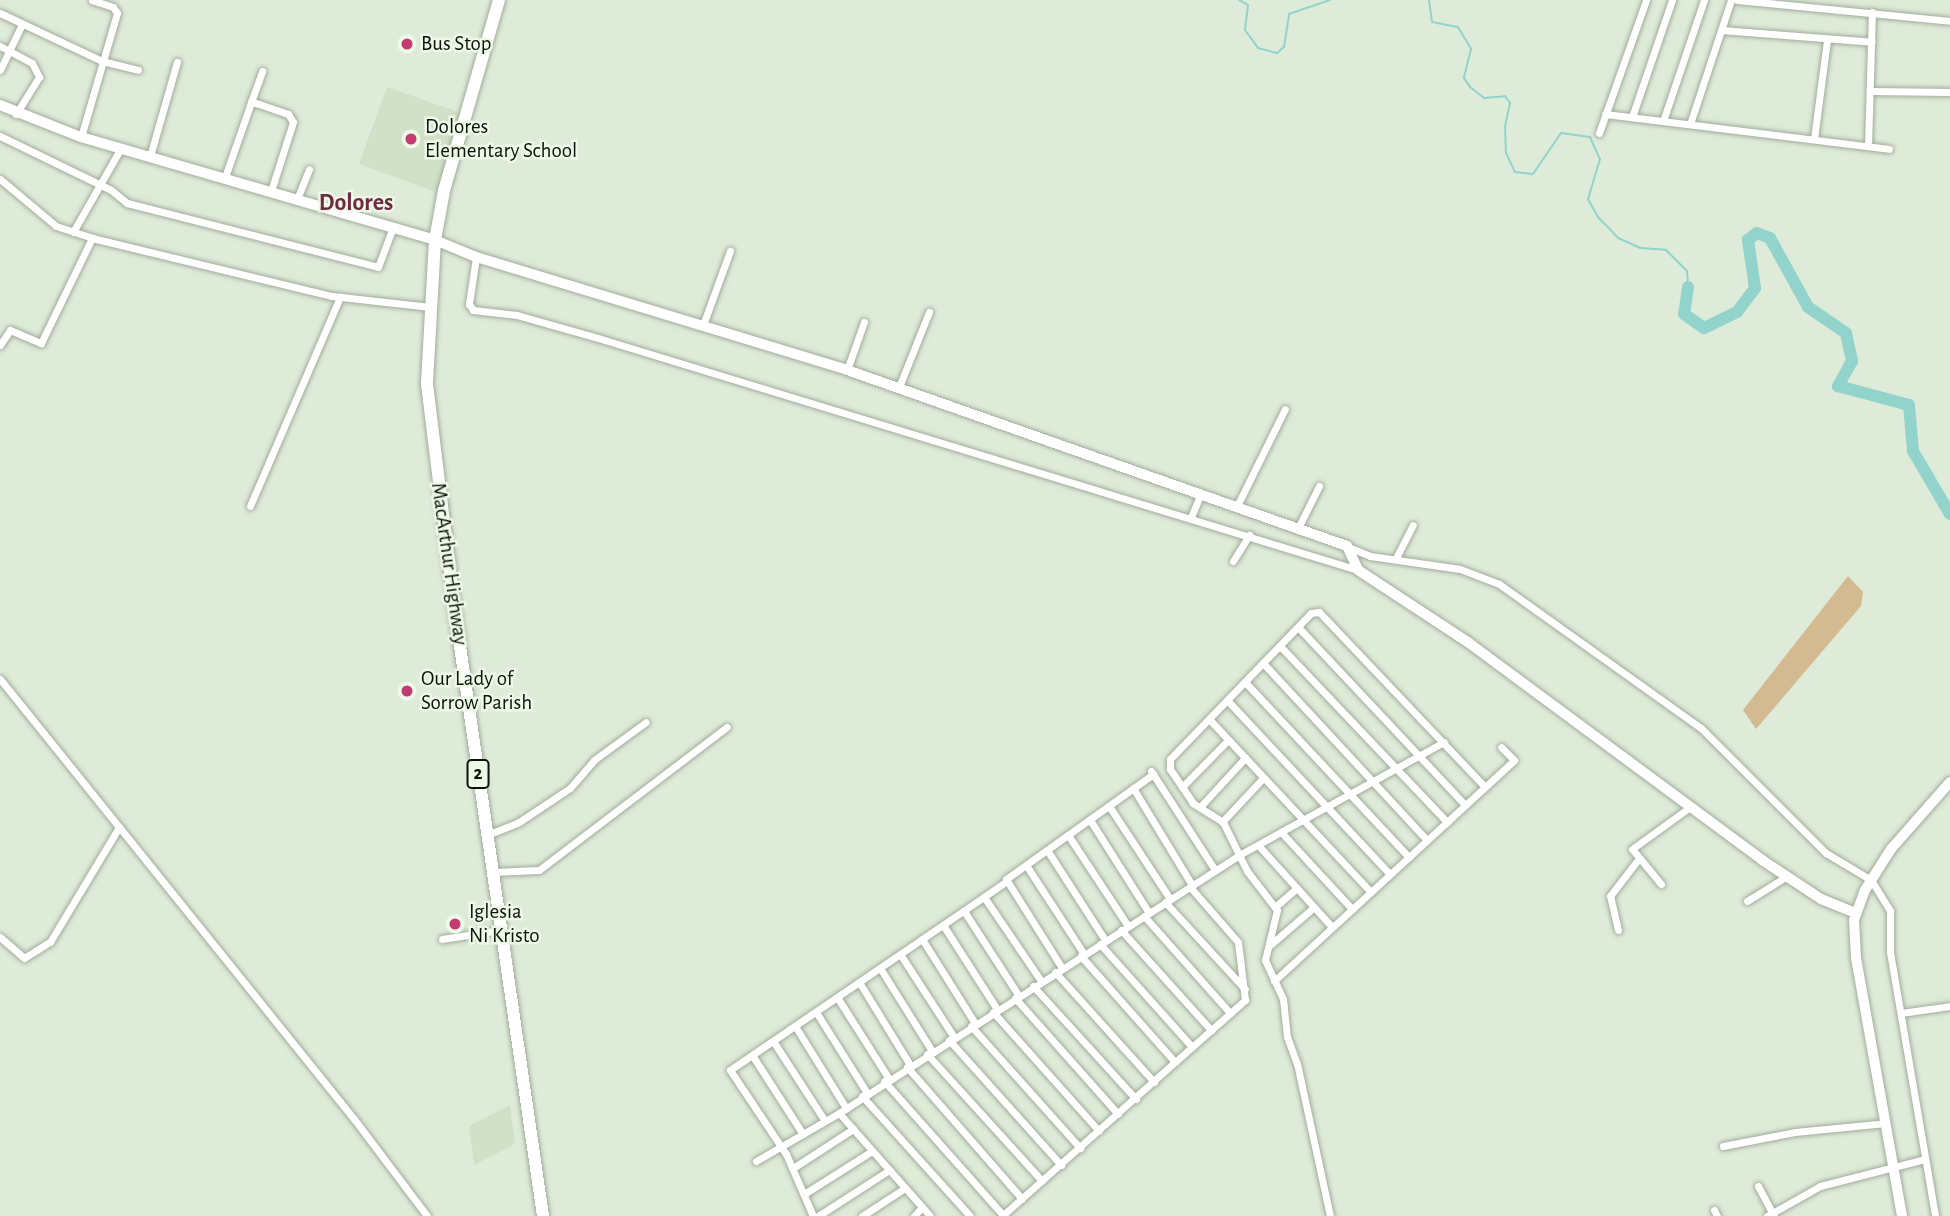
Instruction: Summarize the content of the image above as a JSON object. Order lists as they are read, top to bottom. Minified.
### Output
{"streets":{"highway":["MacArthur Highway","2"]},"districts":["Dolores"],"places":["Bus Stop","Dolores Elementary School","Our Lady of Sorrow Parish","Iglesia Ni Kristo"]}
